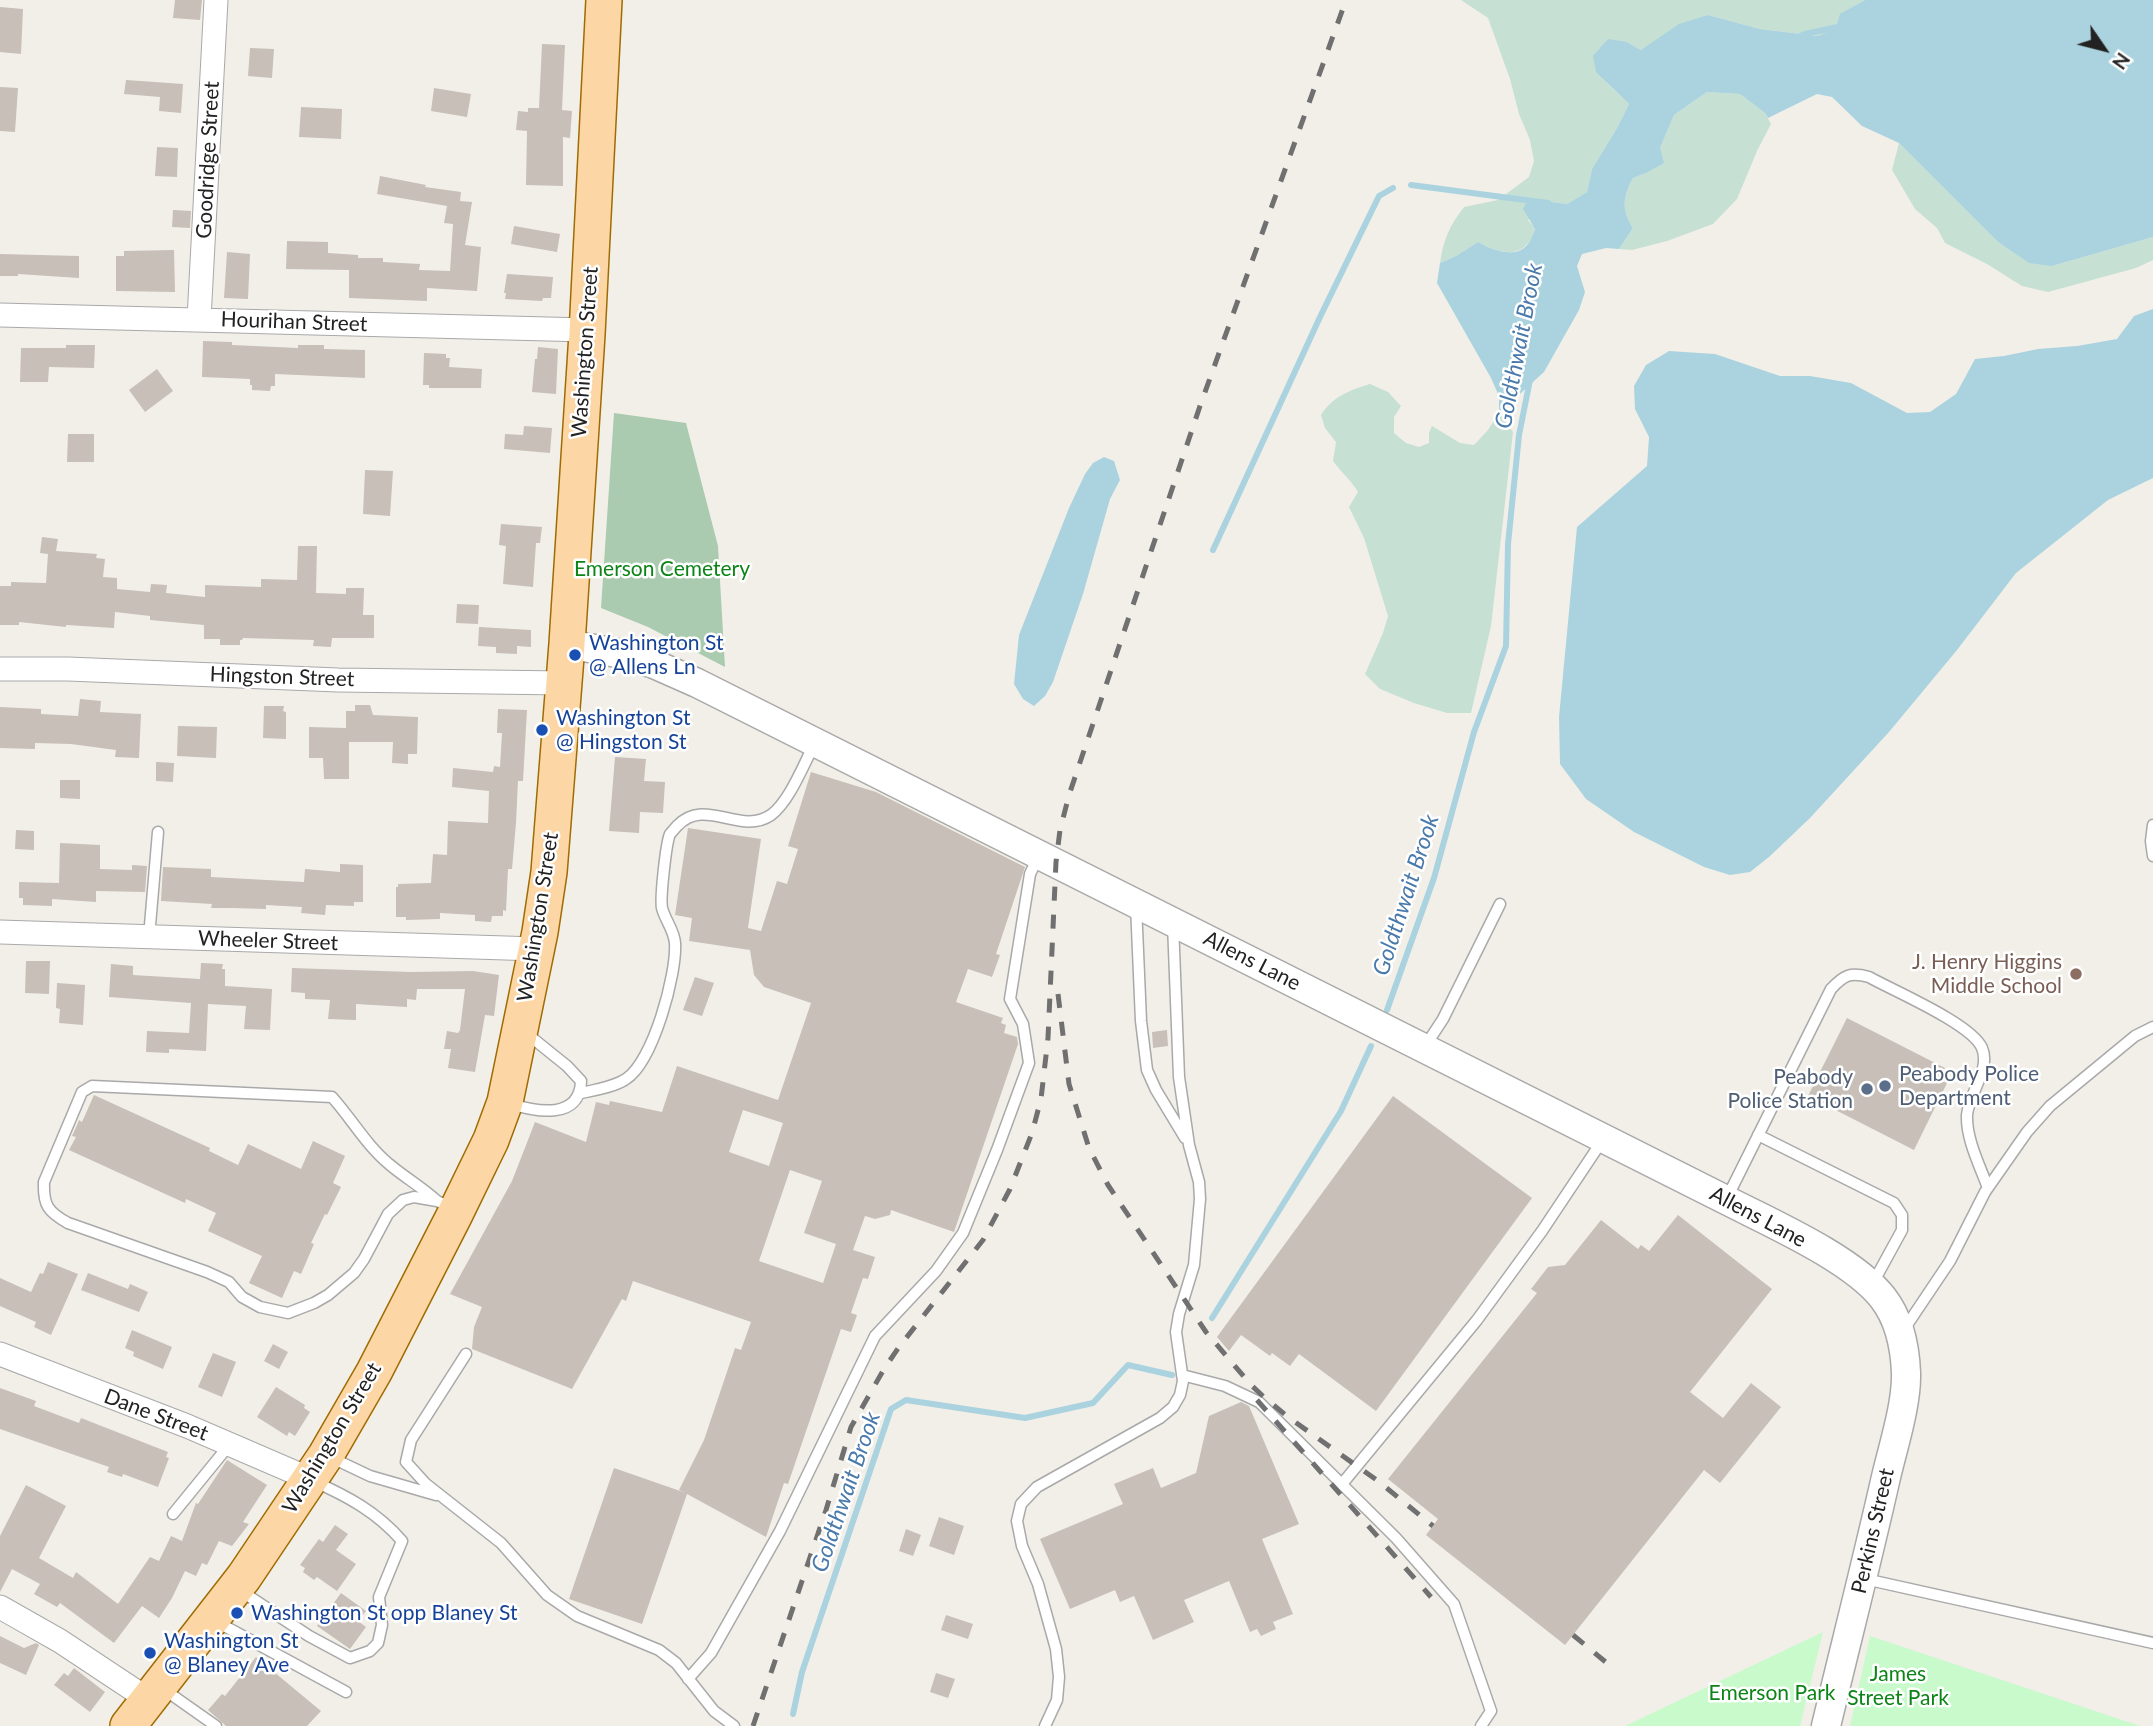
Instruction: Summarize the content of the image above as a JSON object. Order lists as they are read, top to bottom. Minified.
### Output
{"streets":{"main road":["Washington Street"],"street":["Goodridge Street","Hourihan Street","Hingston Street","Wheeler Street","Allens Lane","Dane Street","Perkins Street"]},"crossings":[["Goodridge Street","Hourihan Street"],["Hourihan Street","Washington Street"],["Washington Street","Hingston Street"],["Washington Street","Wheeler Street"],["Washington Street","Allens Lane"],["Washington Street","Dane Street"],["Allens Lane","Perkins Street"]],"water":["Goldthwait Brook"],"parks":["Emerson Cemetery","James Street Park","Emerson Park"],"places":["Washington St @ Allens Ln","Washington St @ Hingston St","J. Henry Higgins Middle School","Peabody Police Department","Peabody Police Station","Washington St opp Blaney St","Washington St @ Blaney Ave"],"north":"bottom right"}
